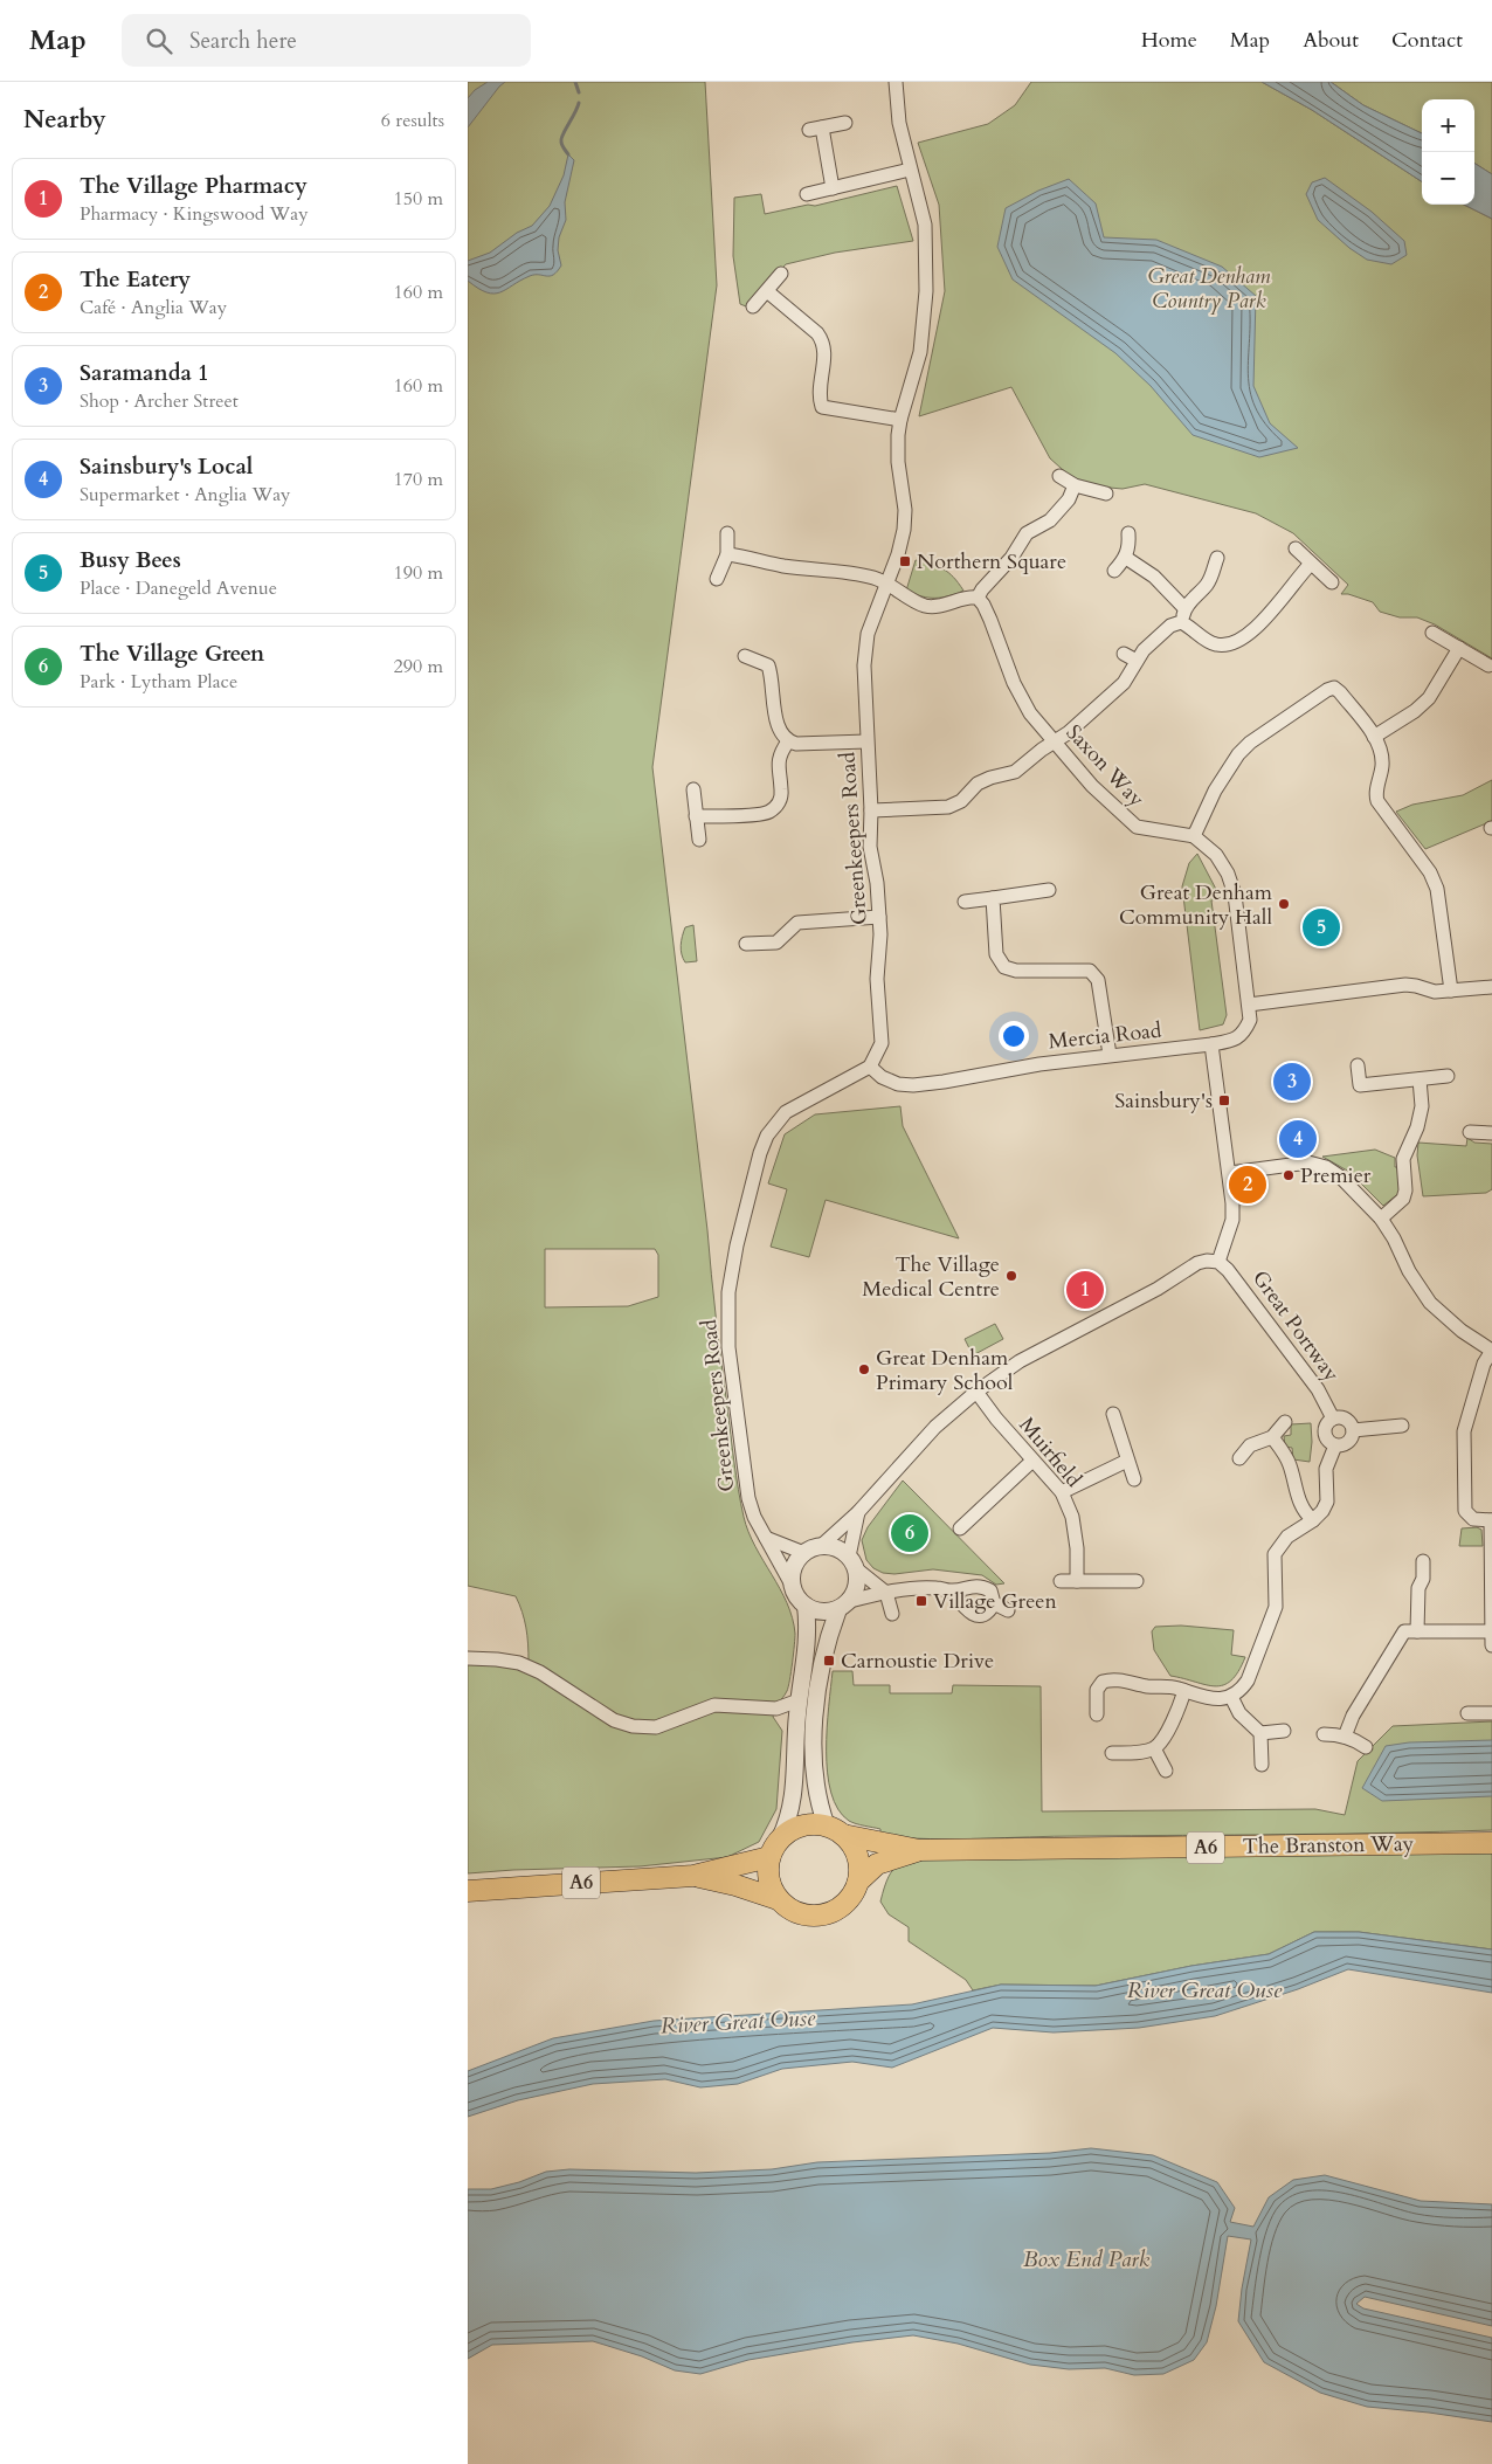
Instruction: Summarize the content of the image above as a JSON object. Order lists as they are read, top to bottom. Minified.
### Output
{"streets":{"highway":["The Branston Way","A6"],"street":["Saxon Way","Greenkeepers Road","Mercia Road","Great Portway","Muirfield"]},"crossings":[["Greenkeepers Road","Mercia Road"],["The Branston Way","A6"]],"water":["River Great Ouse","Box End Park"],"parks":["Great Denham Country Park"],"places":{"transit":["Northern Square","Sainsbury's","Village Green","Carnoustie Drive"],"other":["Great Denham Community Hall","Premier","The Village Medical Centre","Great Denham Primary School"]},"page":{"header":"Map","search":"Search here","nav":["Home","Map","About","Contact"],"heading":["Nearby","6 results"],"map_buttons":["+","−"],"list":[{"mark":"1","name":"The Village Pharmacy","note":"Pharmacy · Kingswood Way","value":"150 m"},{"mark":"2","name":"The Eatery","note":"Café · Anglia Way","value":"160 m"},{"mark":"3","name":"Saramanda 1","note":"Shop · Archer Street","value":"160 m"},{"mark":"4","name":"Sainsbury's Local","note":"Supermarket · Anglia Way","value":"170 m"},{"mark":"5","name":"Busy Bees","note":"Place · Danegeld Avenue","value":"190 m"},{"mark":"6","name":"The Village Green","note":"Park · Lytham Place","value":"290 m"}],"pins":["5","3","4","2","1","6"]}}
